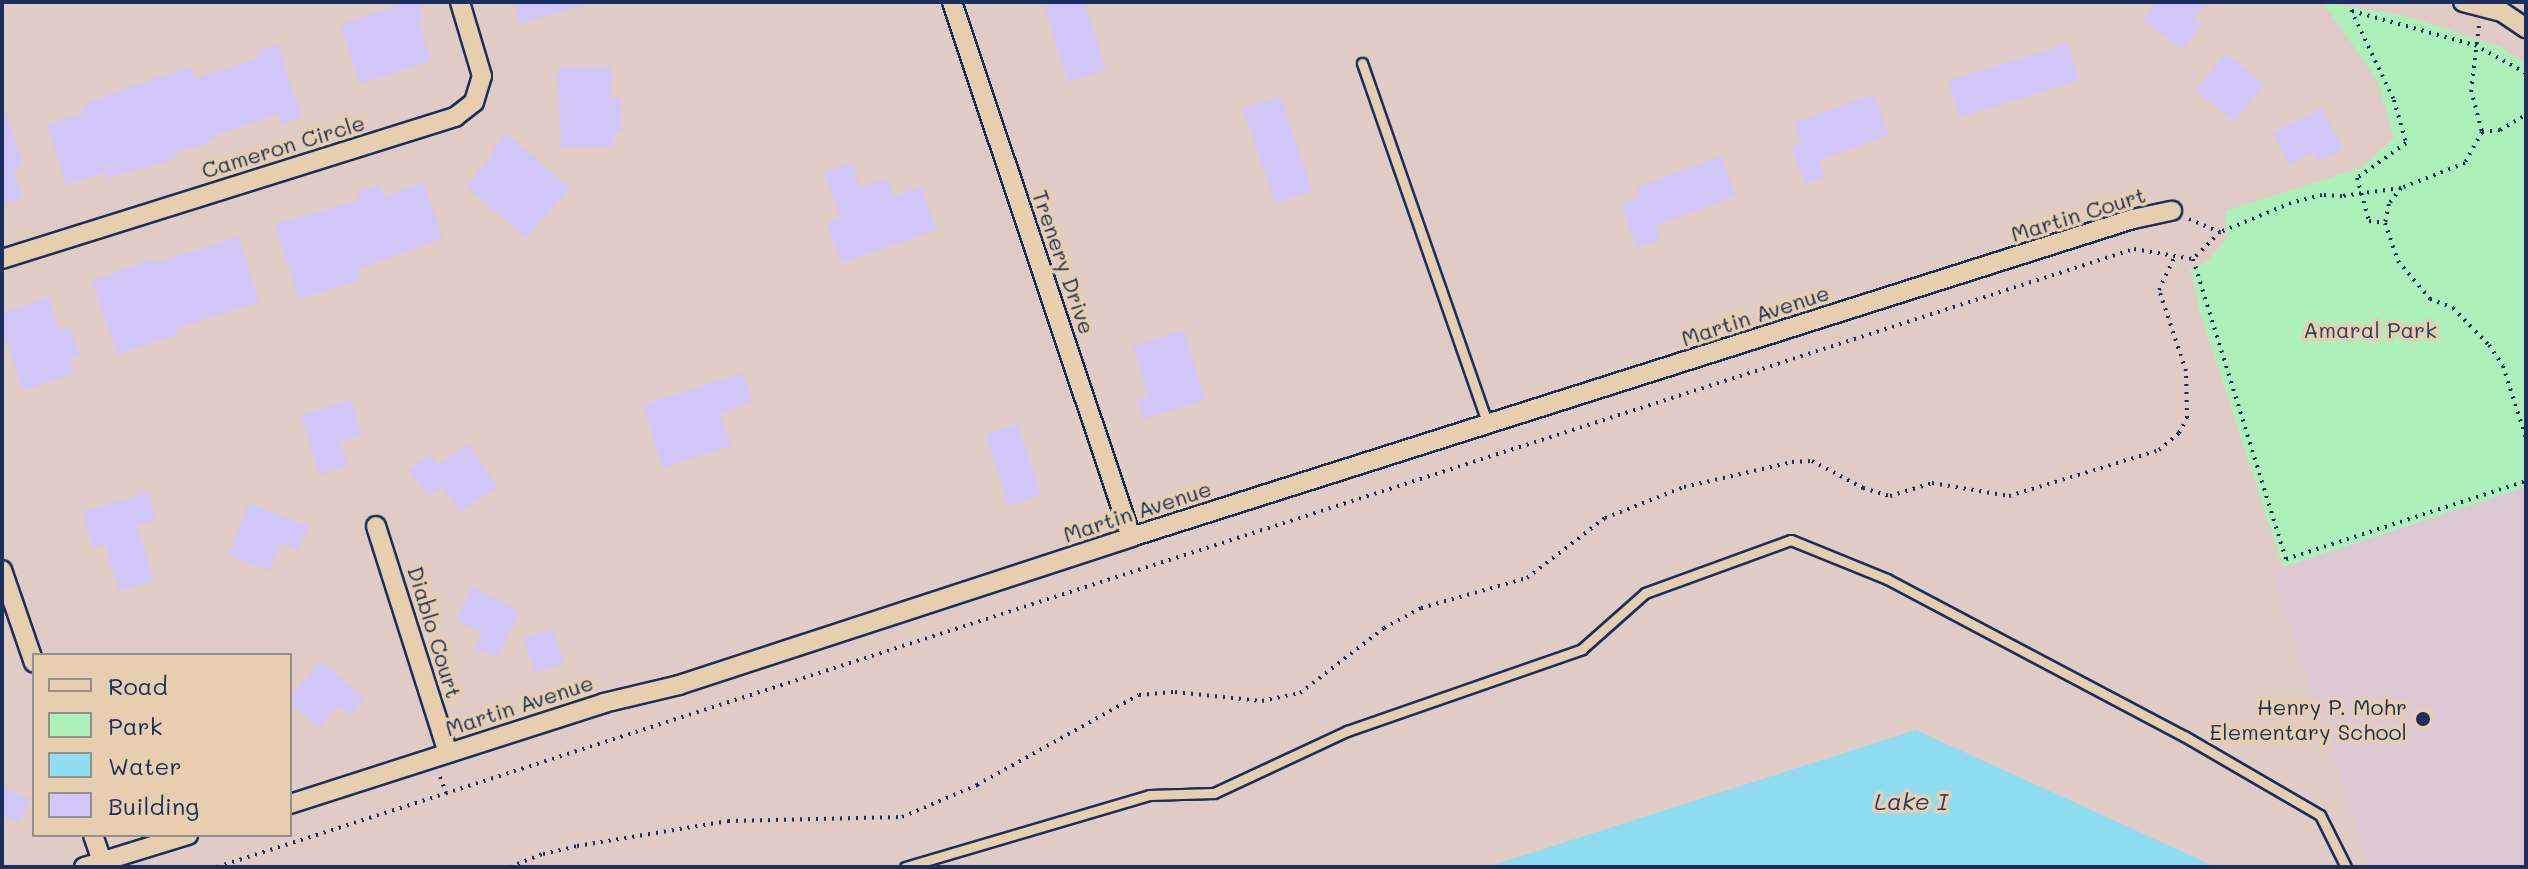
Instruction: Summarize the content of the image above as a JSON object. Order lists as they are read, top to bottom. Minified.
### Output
{"streets":{"street":["Cameron Circle","Martin Court","Trenery Drive","Martin Avenue","Diablo Court"]},"crossings":[["Martin Court","Martin Avenue"],["Trenery Drive","Martin Avenue"],["Martin Avenue","Diablo Court"]],"water":["Lake I"],"parks":["Amaral Park"],"places":["Henry P. Mohr Elementary School"],"legend":["Road","Park","Water","Building"]}
